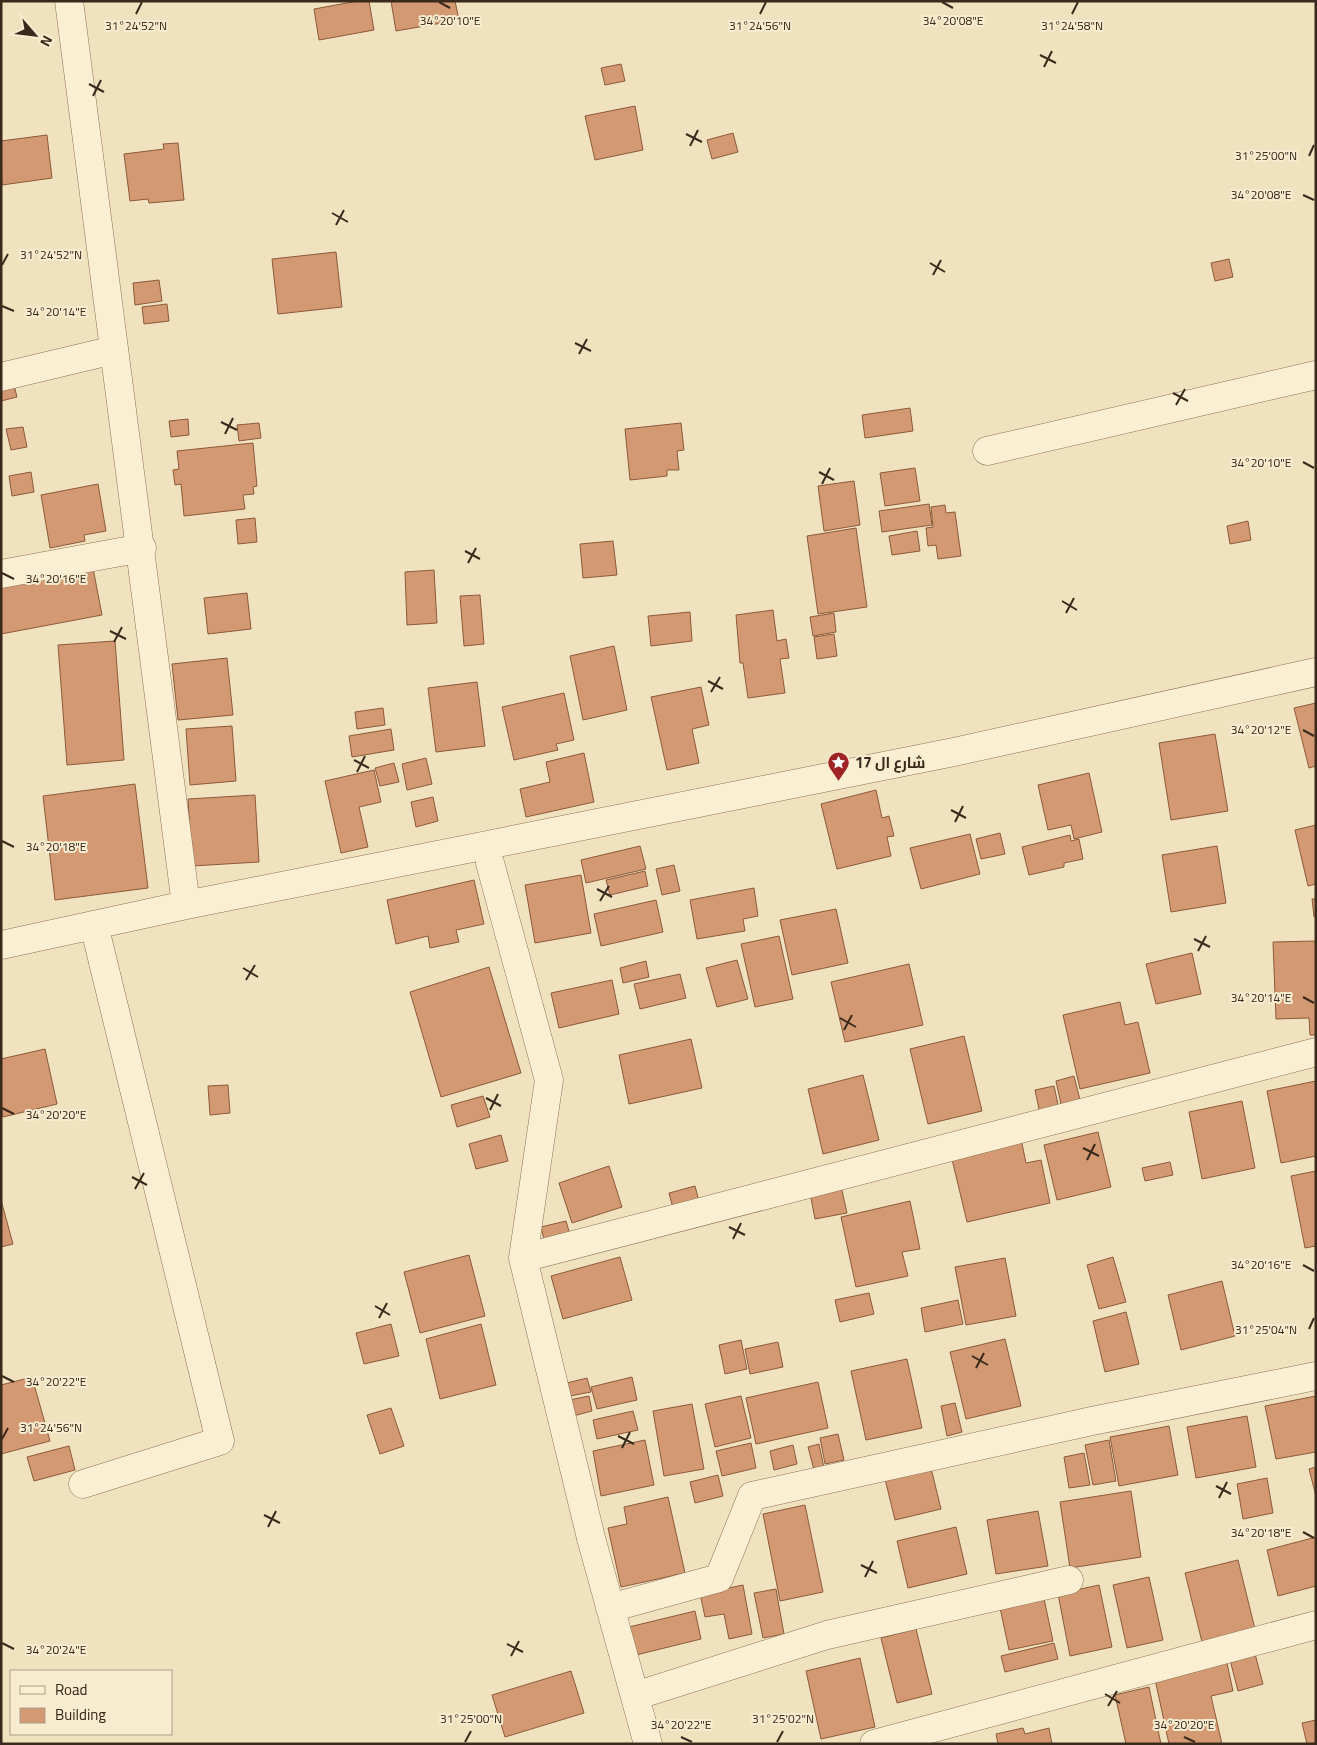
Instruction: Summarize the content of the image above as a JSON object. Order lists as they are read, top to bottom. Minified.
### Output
{"places":{"place":["شارع ال 17"]},"legend":["Road","Building"],"north":"bottom right","coordinates":["34°20'10\"E","34°20'08\"E","31°24'52\"N","31°24'56\"N","31°24'58\"N","31°25'00\"N","34°20'14\"E","34°20'16\"E","34°20'12\"E","34°20'18\"E","34°20'20\"E","31°25'04\"N","34°20'22\"E","34°20'24\"E","31°25'02\"N"]}
